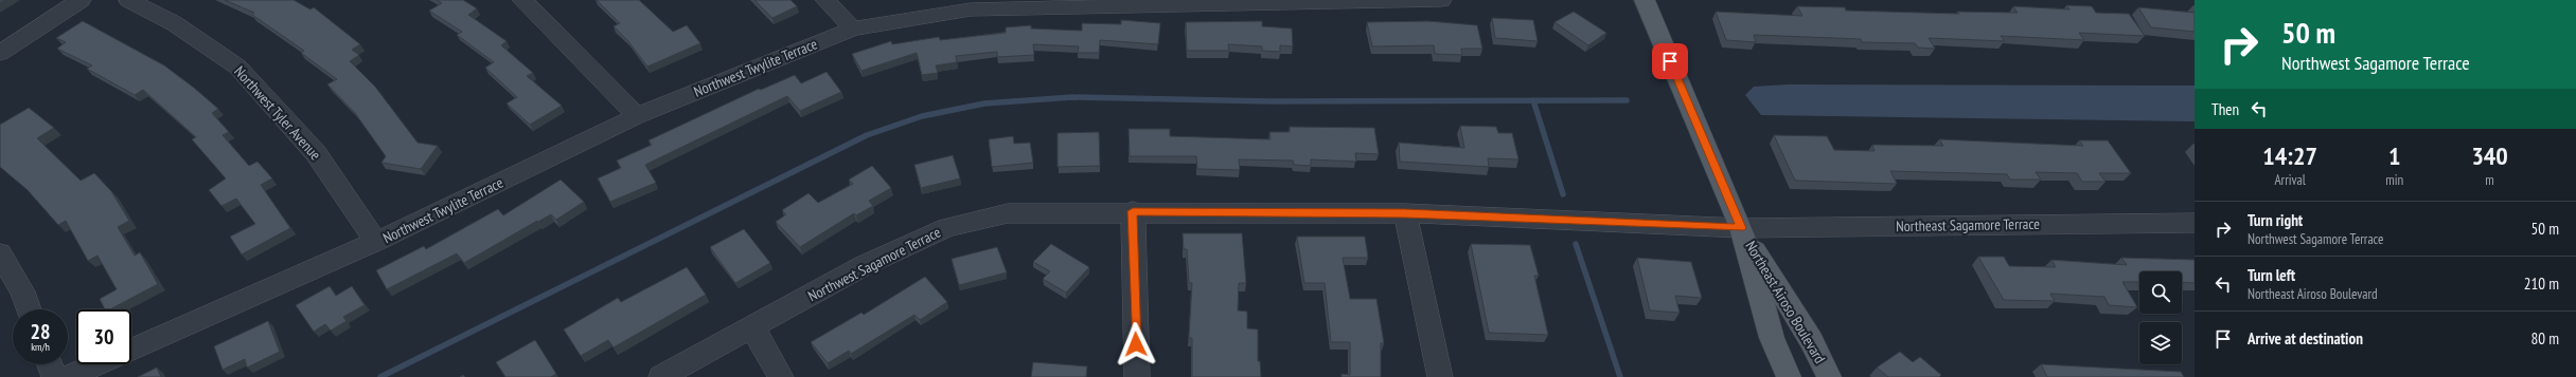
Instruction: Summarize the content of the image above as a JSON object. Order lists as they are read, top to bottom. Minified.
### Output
{"streets":{"main road":["Northeast Airoso Boulevard"],"street":["Northwest Twylite Terrace","Northwest Tyler Avenue","Northeast Sagamore Terrace","Northwest Sagamore Terrace"]},"crossings":[["Northwest Twylite Terrace","Northwest Tyler Avenue"],["Northeast Sagamore Terrace","Northwest Sagamore Terrace"],["Northeast Sagamore Terrace","Northeast Airoso Boulevard"],["Northwest Sagamore Terrace","Northeast Airoso Boulevard"]],"page":{"turn":["50 m","Northwest Sagamore Terrace"],"then":"Then","eta":["14:27","Arrival","1","min","340","m"],"list":[{"name":"Turn right","note":"Northwest Sagamore Terrace","value":"50 m"},{"name":"Turn left","note":"Northeast Airoso Boulevard","value":"210 m"},{"name":"Arrive at destination","value":"80 m"}],"speed":"28 km/h","limit":"30"}}
